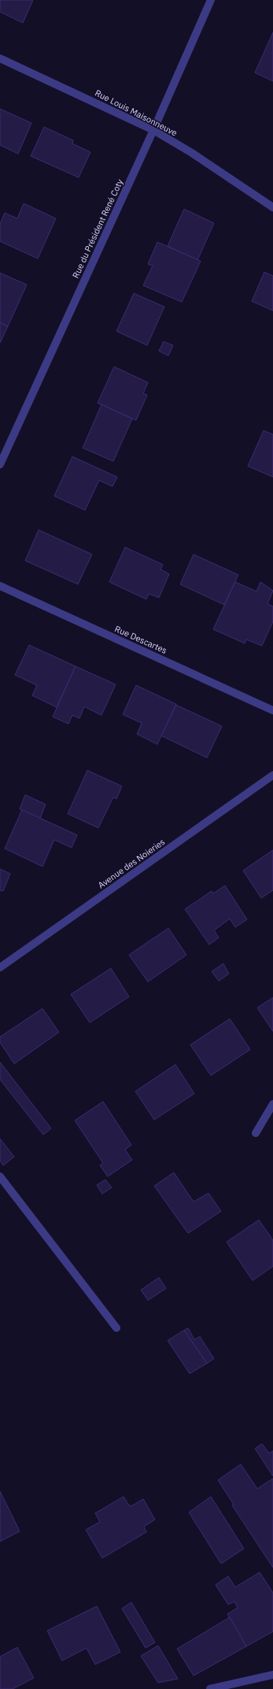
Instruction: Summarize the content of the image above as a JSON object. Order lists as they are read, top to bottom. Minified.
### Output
{"streets":{"street":["Rue Louis Maisonneuve","Rue du Président René Coty","Rue Descartes","Avenue des Noieries"]},"crossings":[["Rue Louis Maisonneuve","Rue du Président René Coty"]]}
